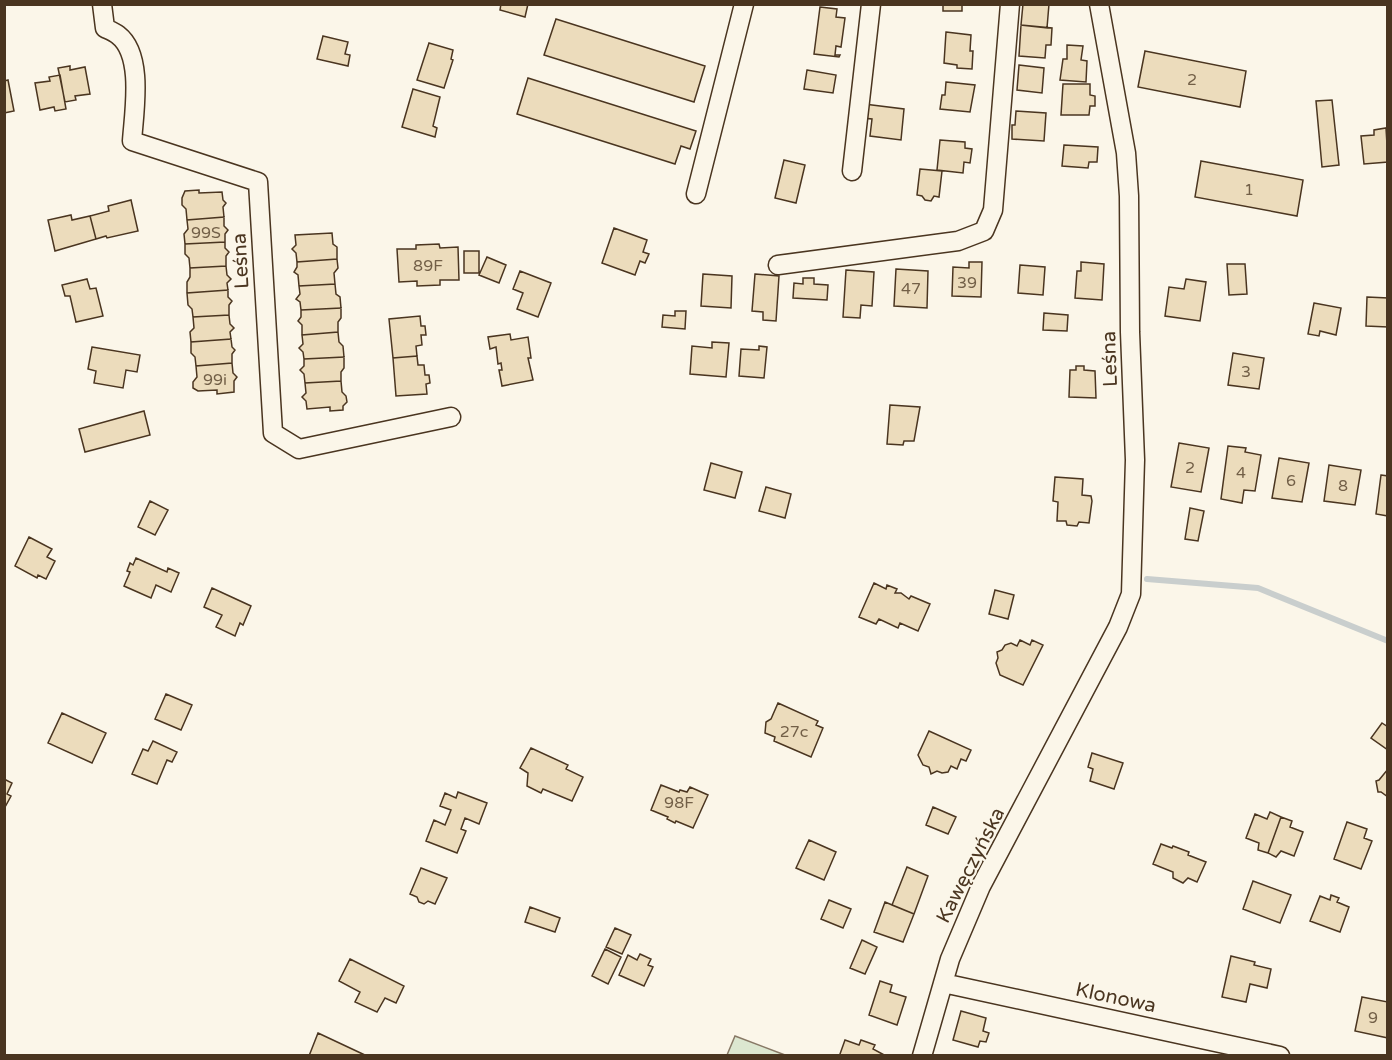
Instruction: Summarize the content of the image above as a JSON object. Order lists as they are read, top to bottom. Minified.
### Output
{"streets":{"street":["Leśna","Kawęczyńska","Klonowa"]},"crossings":[["Leśna","Kawęczyńska"],["Kawęczyńska","Klonowa"]],"house_numbers":["2","1","99S","89F","39","47","3","99i","2","4","6","8","27c","98F","9"]}
